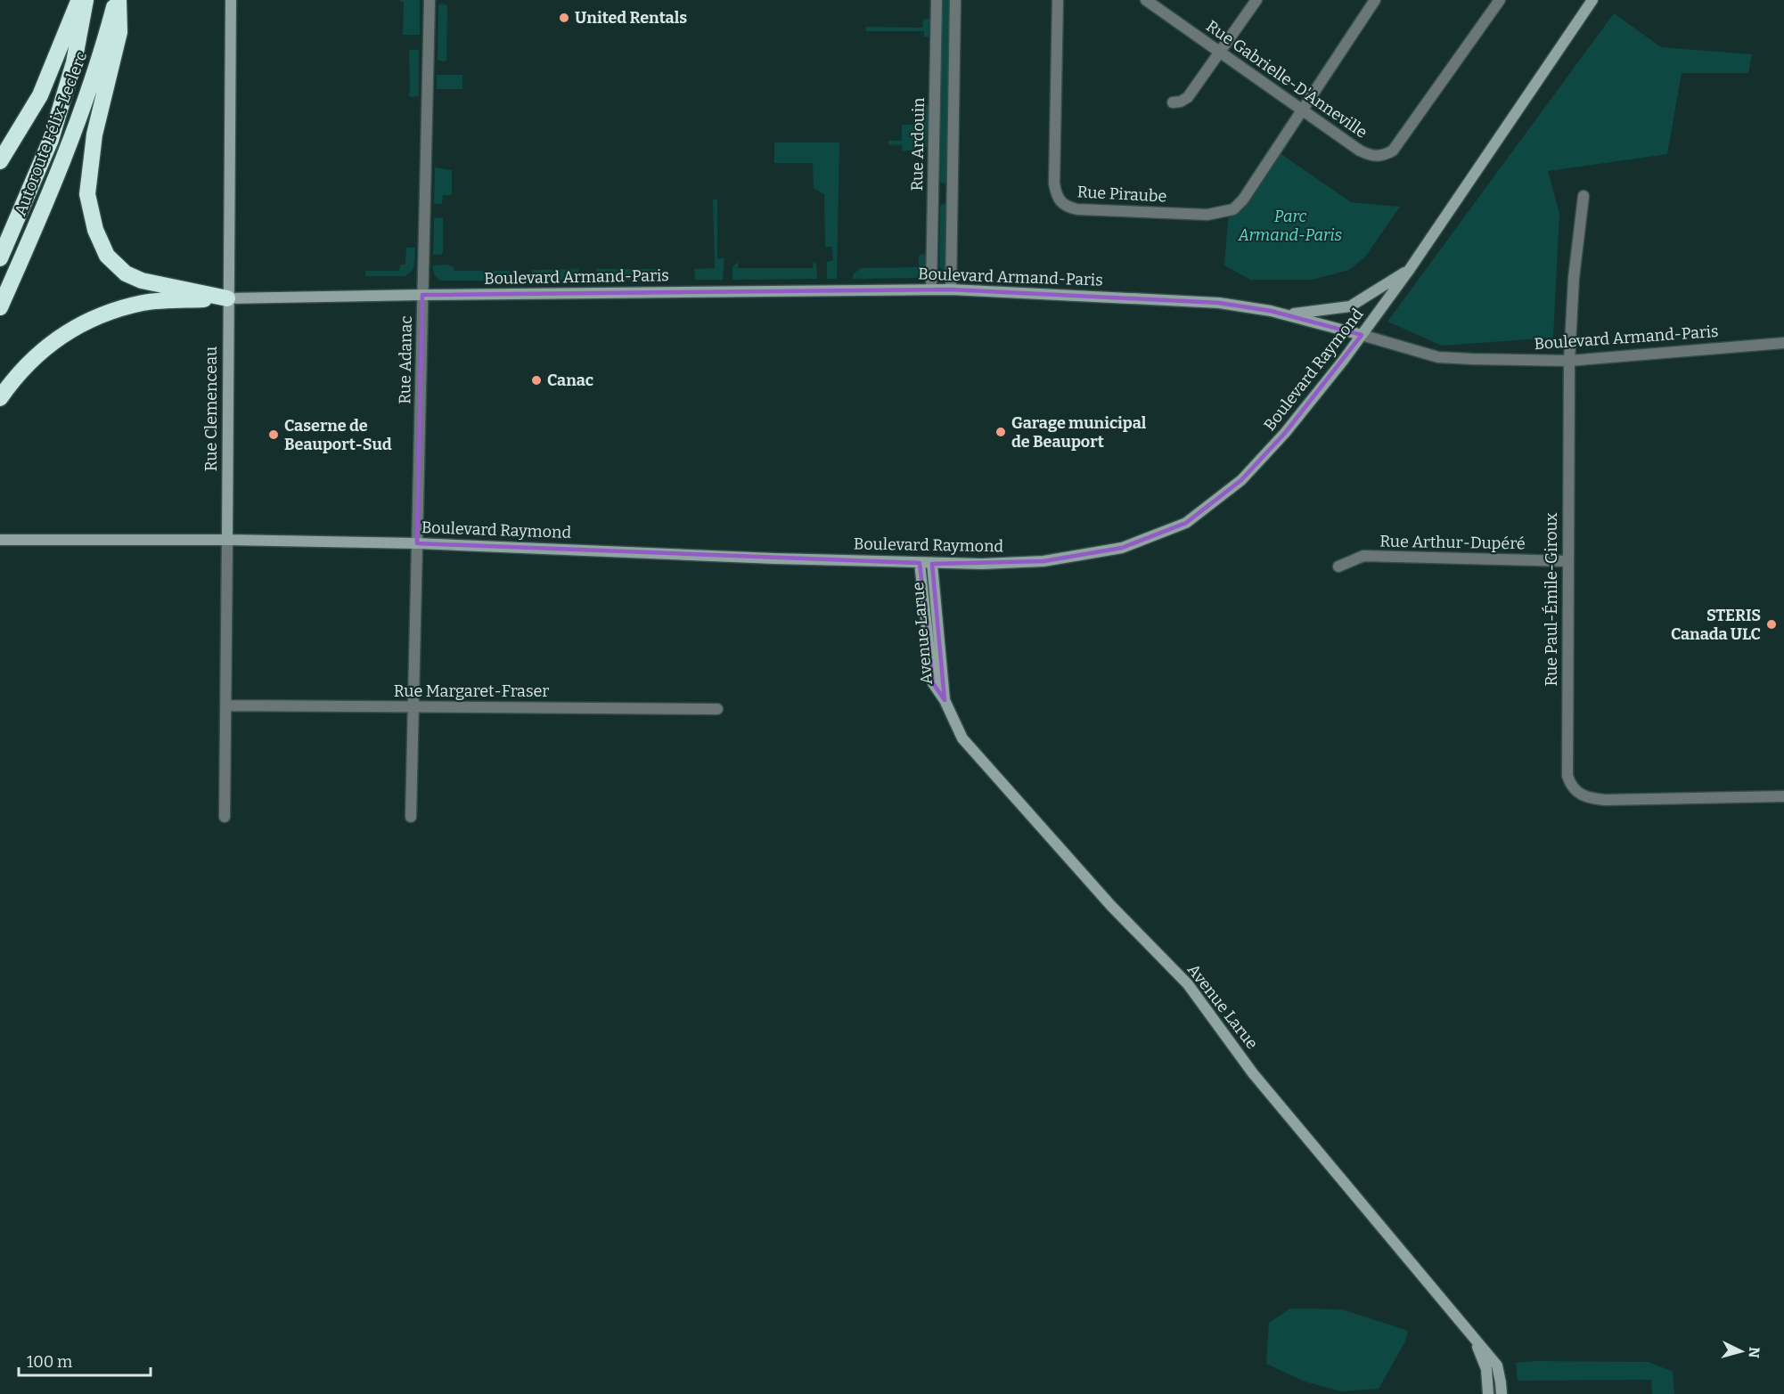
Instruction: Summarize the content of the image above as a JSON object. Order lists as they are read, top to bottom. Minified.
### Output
{"streets":{"highway":["Autoroute Félix-Leclerc"],"street":["Rue Gabrielle-D'Anneville","Rue Ardouin","Rue Piraube","Boulevard Armand-Paris","Rue Adanac","Boulevard Raymond","Rue Clemenceau","Rue Arthur-Dupéré","Rue Paul-Émile-Giroux","Avenue Larue","Rue Margaret-Fraser"]},"crossings":[["Rue Gabrielle-D'Anneville","Rue Piraube"],["Rue Ardouin","Boulevard Armand-Paris"],["Boulevard Armand-Paris","Rue Adanac"],["Boulevard Armand-Paris","Boulevard Raymond"],["Boulevard Armand-Paris","Rue Clemenceau"],["Boulevard Armand-Paris","Rue Paul-Émile-Giroux"],["Rue Adanac","Boulevard Raymond"],["Rue Adanac","Rue Margaret-Fraser"],["Boulevard Raymond","Rue Clemenceau"],["Boulevard Raymond","Avenue Larue"],["Rue Clemenceau","Rue Margaret-Fraser"],["Rue Arthur-Dupéré","Rue Paul-Émile-Giroux"]],"parks":["Parc Armand-Paris"],"places":["United Rentals","Canac","Garage municipal de Beauport","Caserne de Beauport-Sud","STERIS Canada ULC"],"scale_bar":"100 m","north":"right"}
